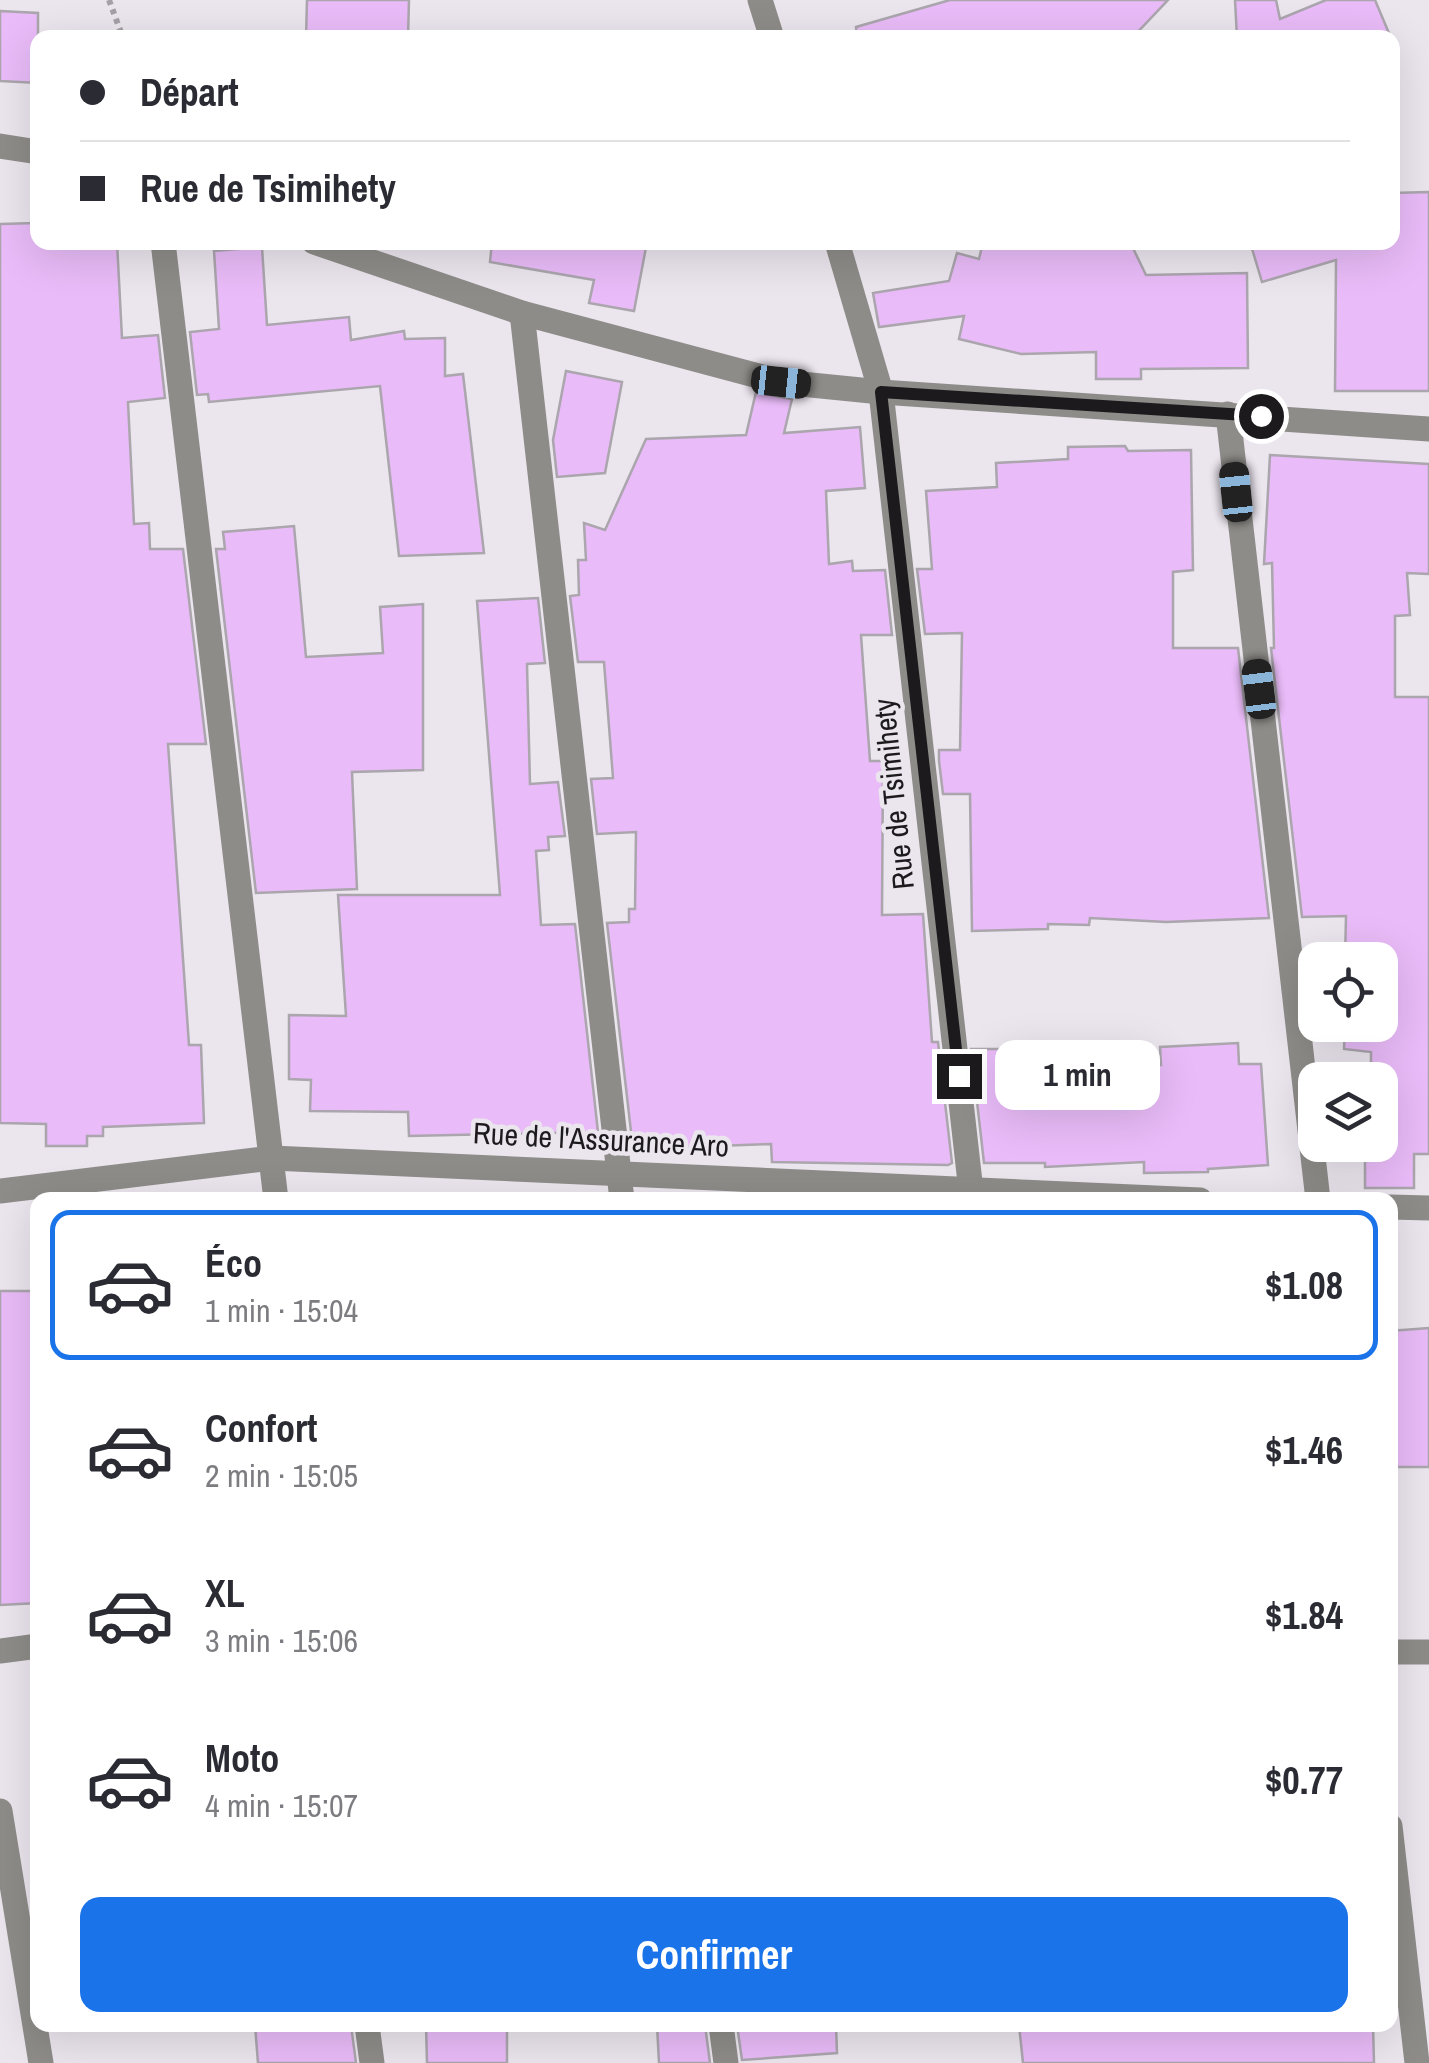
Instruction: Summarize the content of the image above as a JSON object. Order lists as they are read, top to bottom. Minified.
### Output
{"streets":{"street":["Rue de Tsimihety","Rue de l'Assurance Aro"]},"page":{"banner":["Départ","Rue de Tsimihety"],"bubble":"1 min","list":[{"name":"Éco","note":"1 min · 15:04","value":"$1.08"},{"name":"Confort","note":"2 min · 15:05","value":"$1.46"},{"name":"XL","note":"3 min · 15:06","value":"$1.84"},{"name":"Moto","note":"4 min · 15:07","value":"$0.77"}],"buttons":"Confirmer"}}
